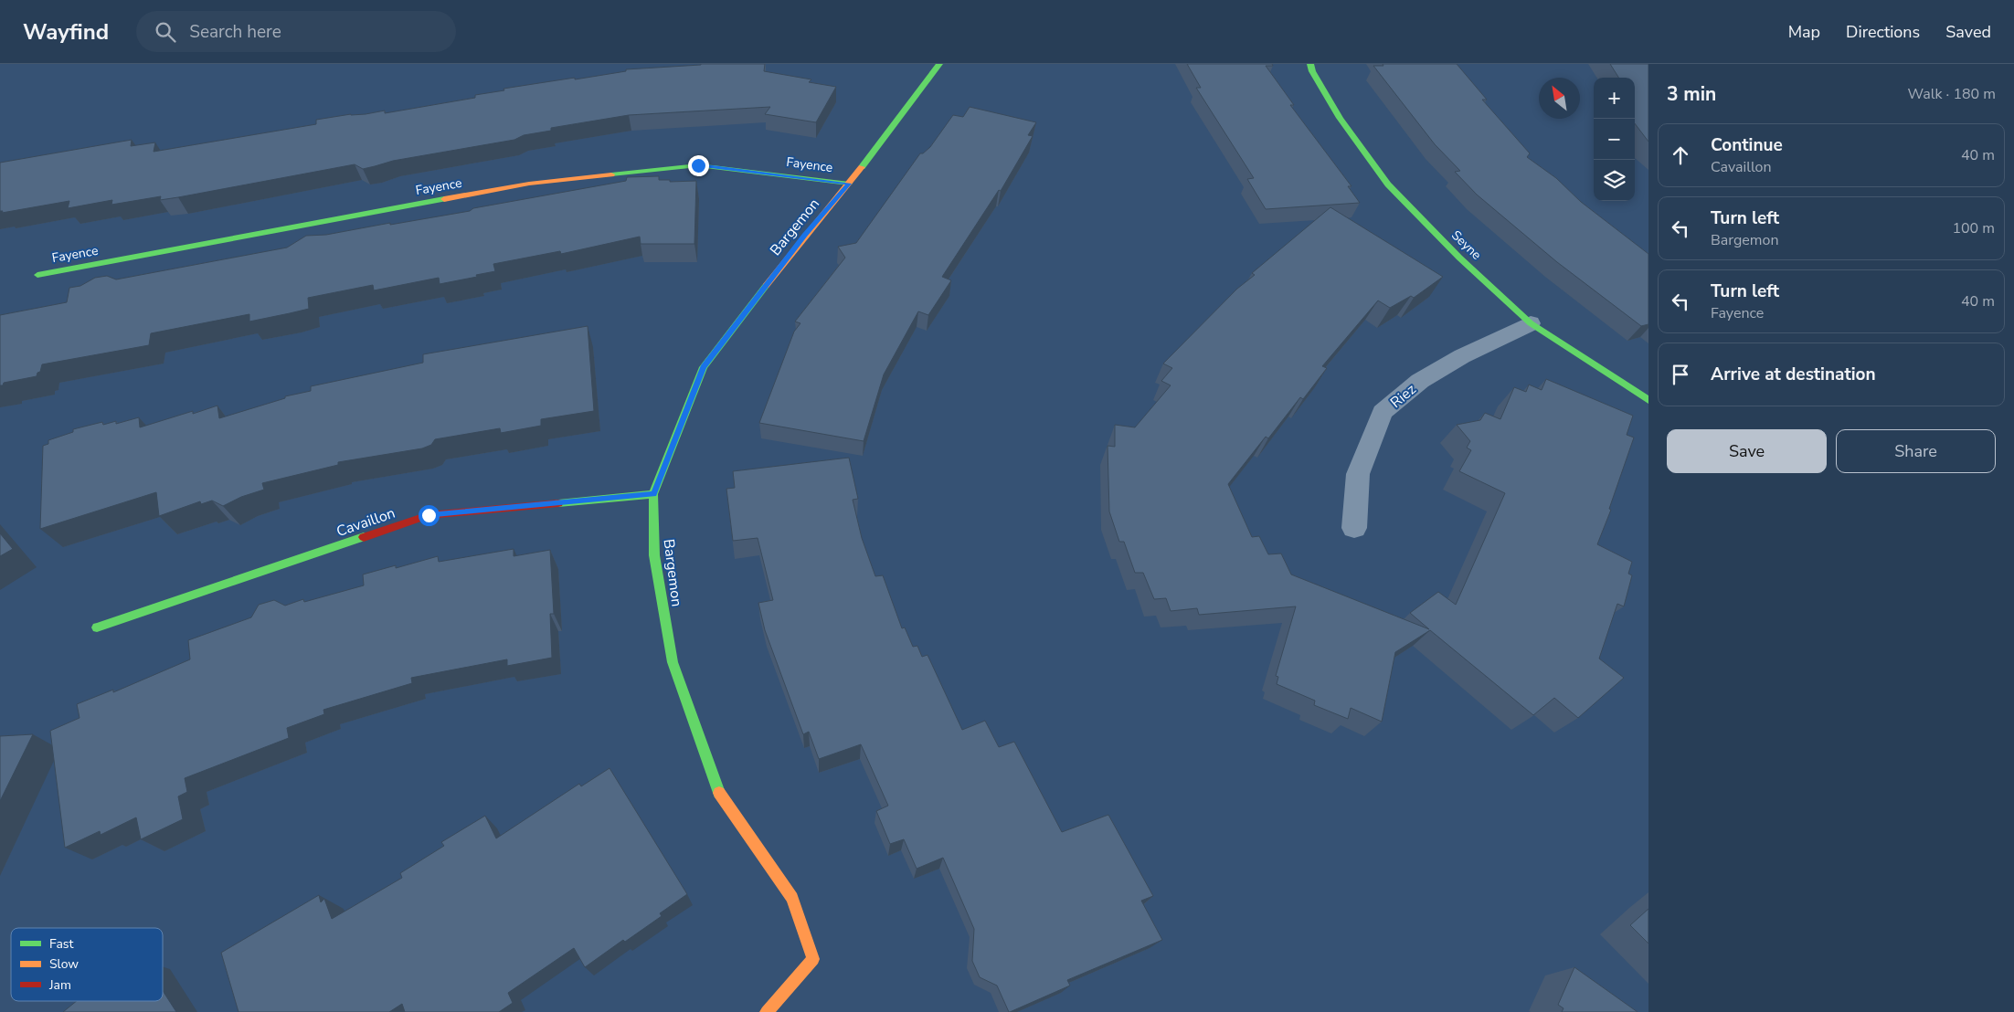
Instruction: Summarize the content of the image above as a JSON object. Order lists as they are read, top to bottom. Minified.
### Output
{"streets":{"street":["Fayence","Bargemon","Seyne","Riez","Cavaillon"]},"crossings":[["Fayence","Bargemon"],["Bargemon","Cavaillon"],["Seyne","Riez"]],"legend":["Fast","Slow","Jam"],"north":"top left","page":{"header":"Wayfind","search":"Search here","nav":["Map","Directions","Saved"],"heading":["3 min","Walk · 180 m"],"map_buttons":["+","−"],"list":[["Continue","Cavaillon","40 m"],["Turn left","Bargemon","100 m"],["Turn left","Fayence","40 m"],"Arrive at destination"],"buttons":["Save","Share"]}}
